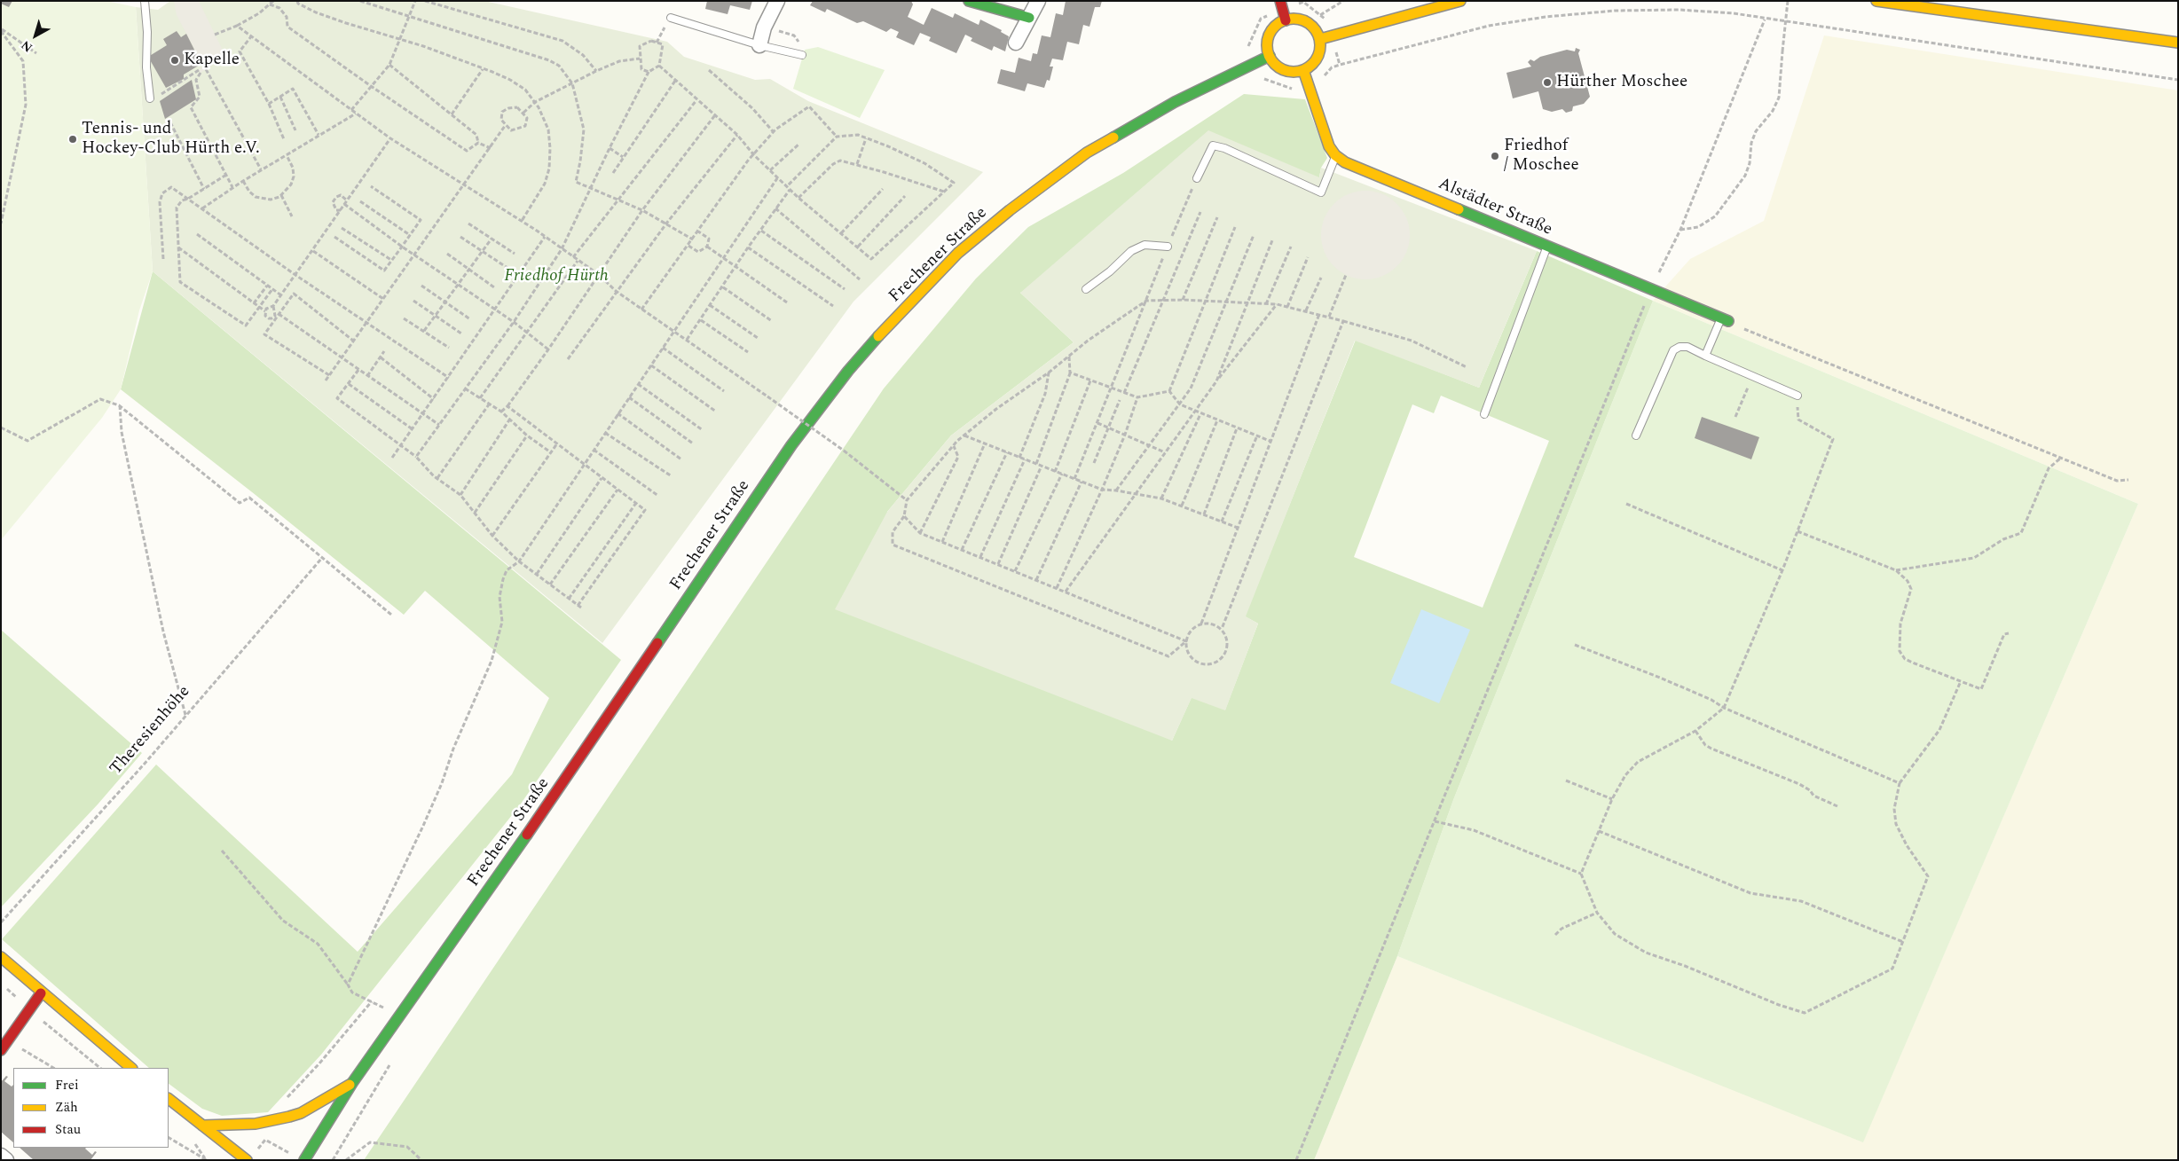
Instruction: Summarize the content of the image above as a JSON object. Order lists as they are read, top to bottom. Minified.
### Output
{"streets":{"main road":["Alstädter Straße","Frechener Straße"],"path":["Theresienhöhe"]},"parks":["Friedhof Hürth"],"places":["Kapelle","Hürther Moschee","Tennis- und Hockey-Club Hürth e.V.","Friedhof / Moschee"],"legend":["Frei","Zäh","Stau"],"north":"bottom left"}
